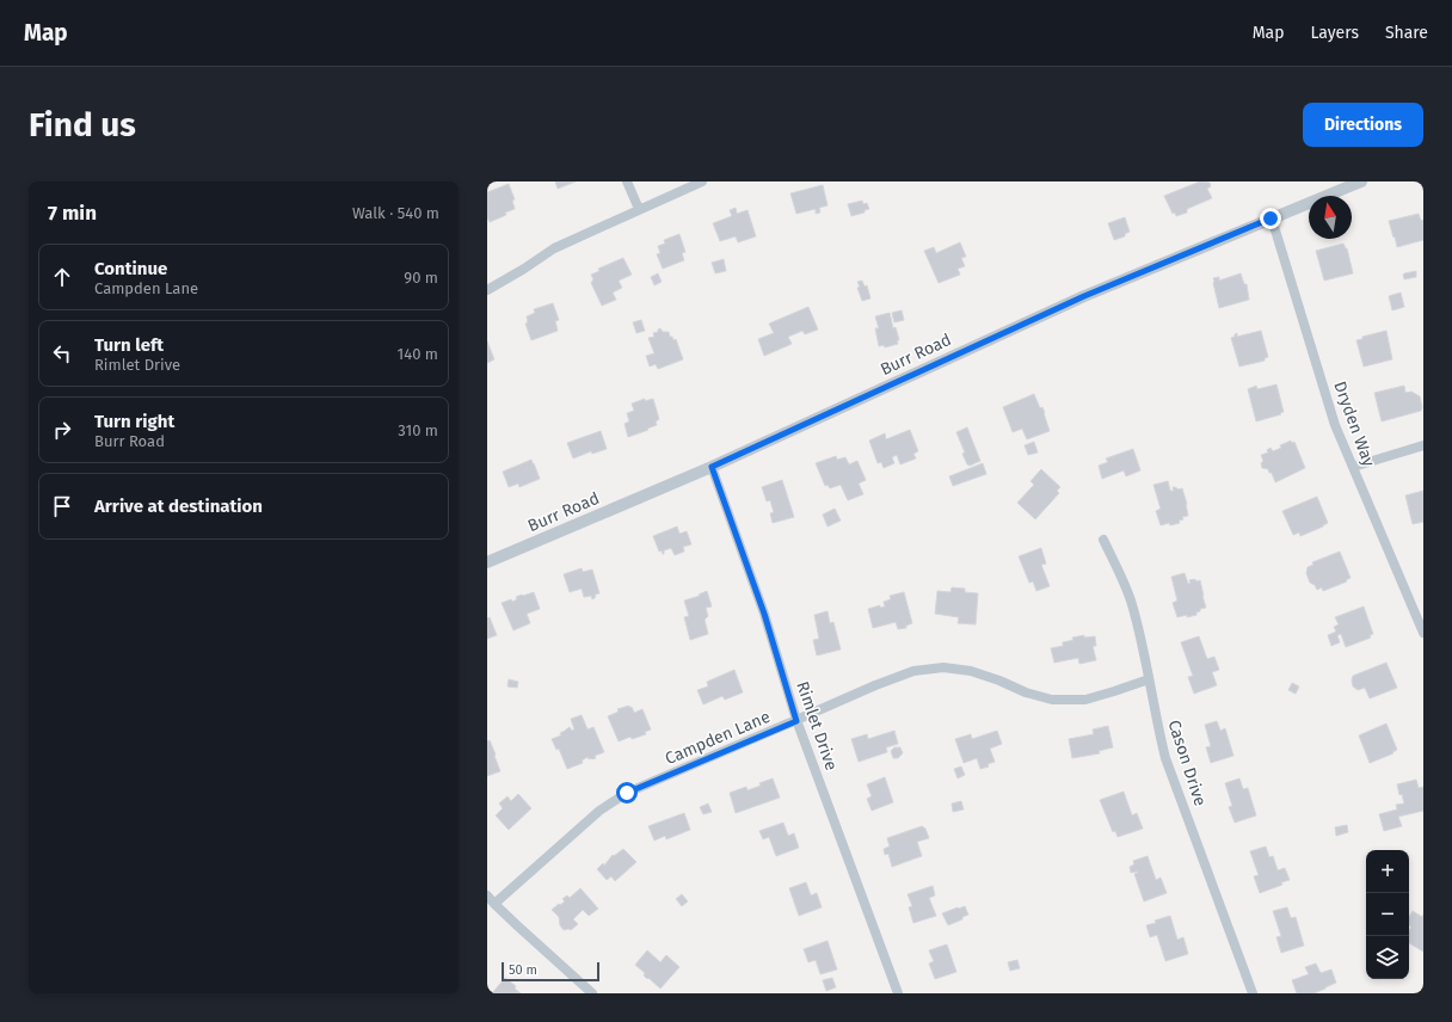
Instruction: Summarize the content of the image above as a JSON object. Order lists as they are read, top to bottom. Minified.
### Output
{"streets":{"street":["Burr Road","Dryden Way","Rimlet Drive","Campden Lane","Cason Drive"]},"crossings":[["Burr Road","Dryden Way"],["Burr Road","Rimlet Drive"],["Rimlet Drive","Campden Lane"],["Campden Lane","Cason Drive"]],"scale_bar":"50 m","north":"top","page":{"header":"Map","nav":["Map","Layers","Share"],"buttons":"Directions","title":"Find us","heading":["7 min","Walk · 540 m"],"list":[["Continue","Campden Lane","90 m"],["Turn left","Rimlet Drive","140 m"],["Turn right","Burr Road","310 m"],"Arrive at destination"],"map_buttons":["+","−"],"scale":"50 m"}}
